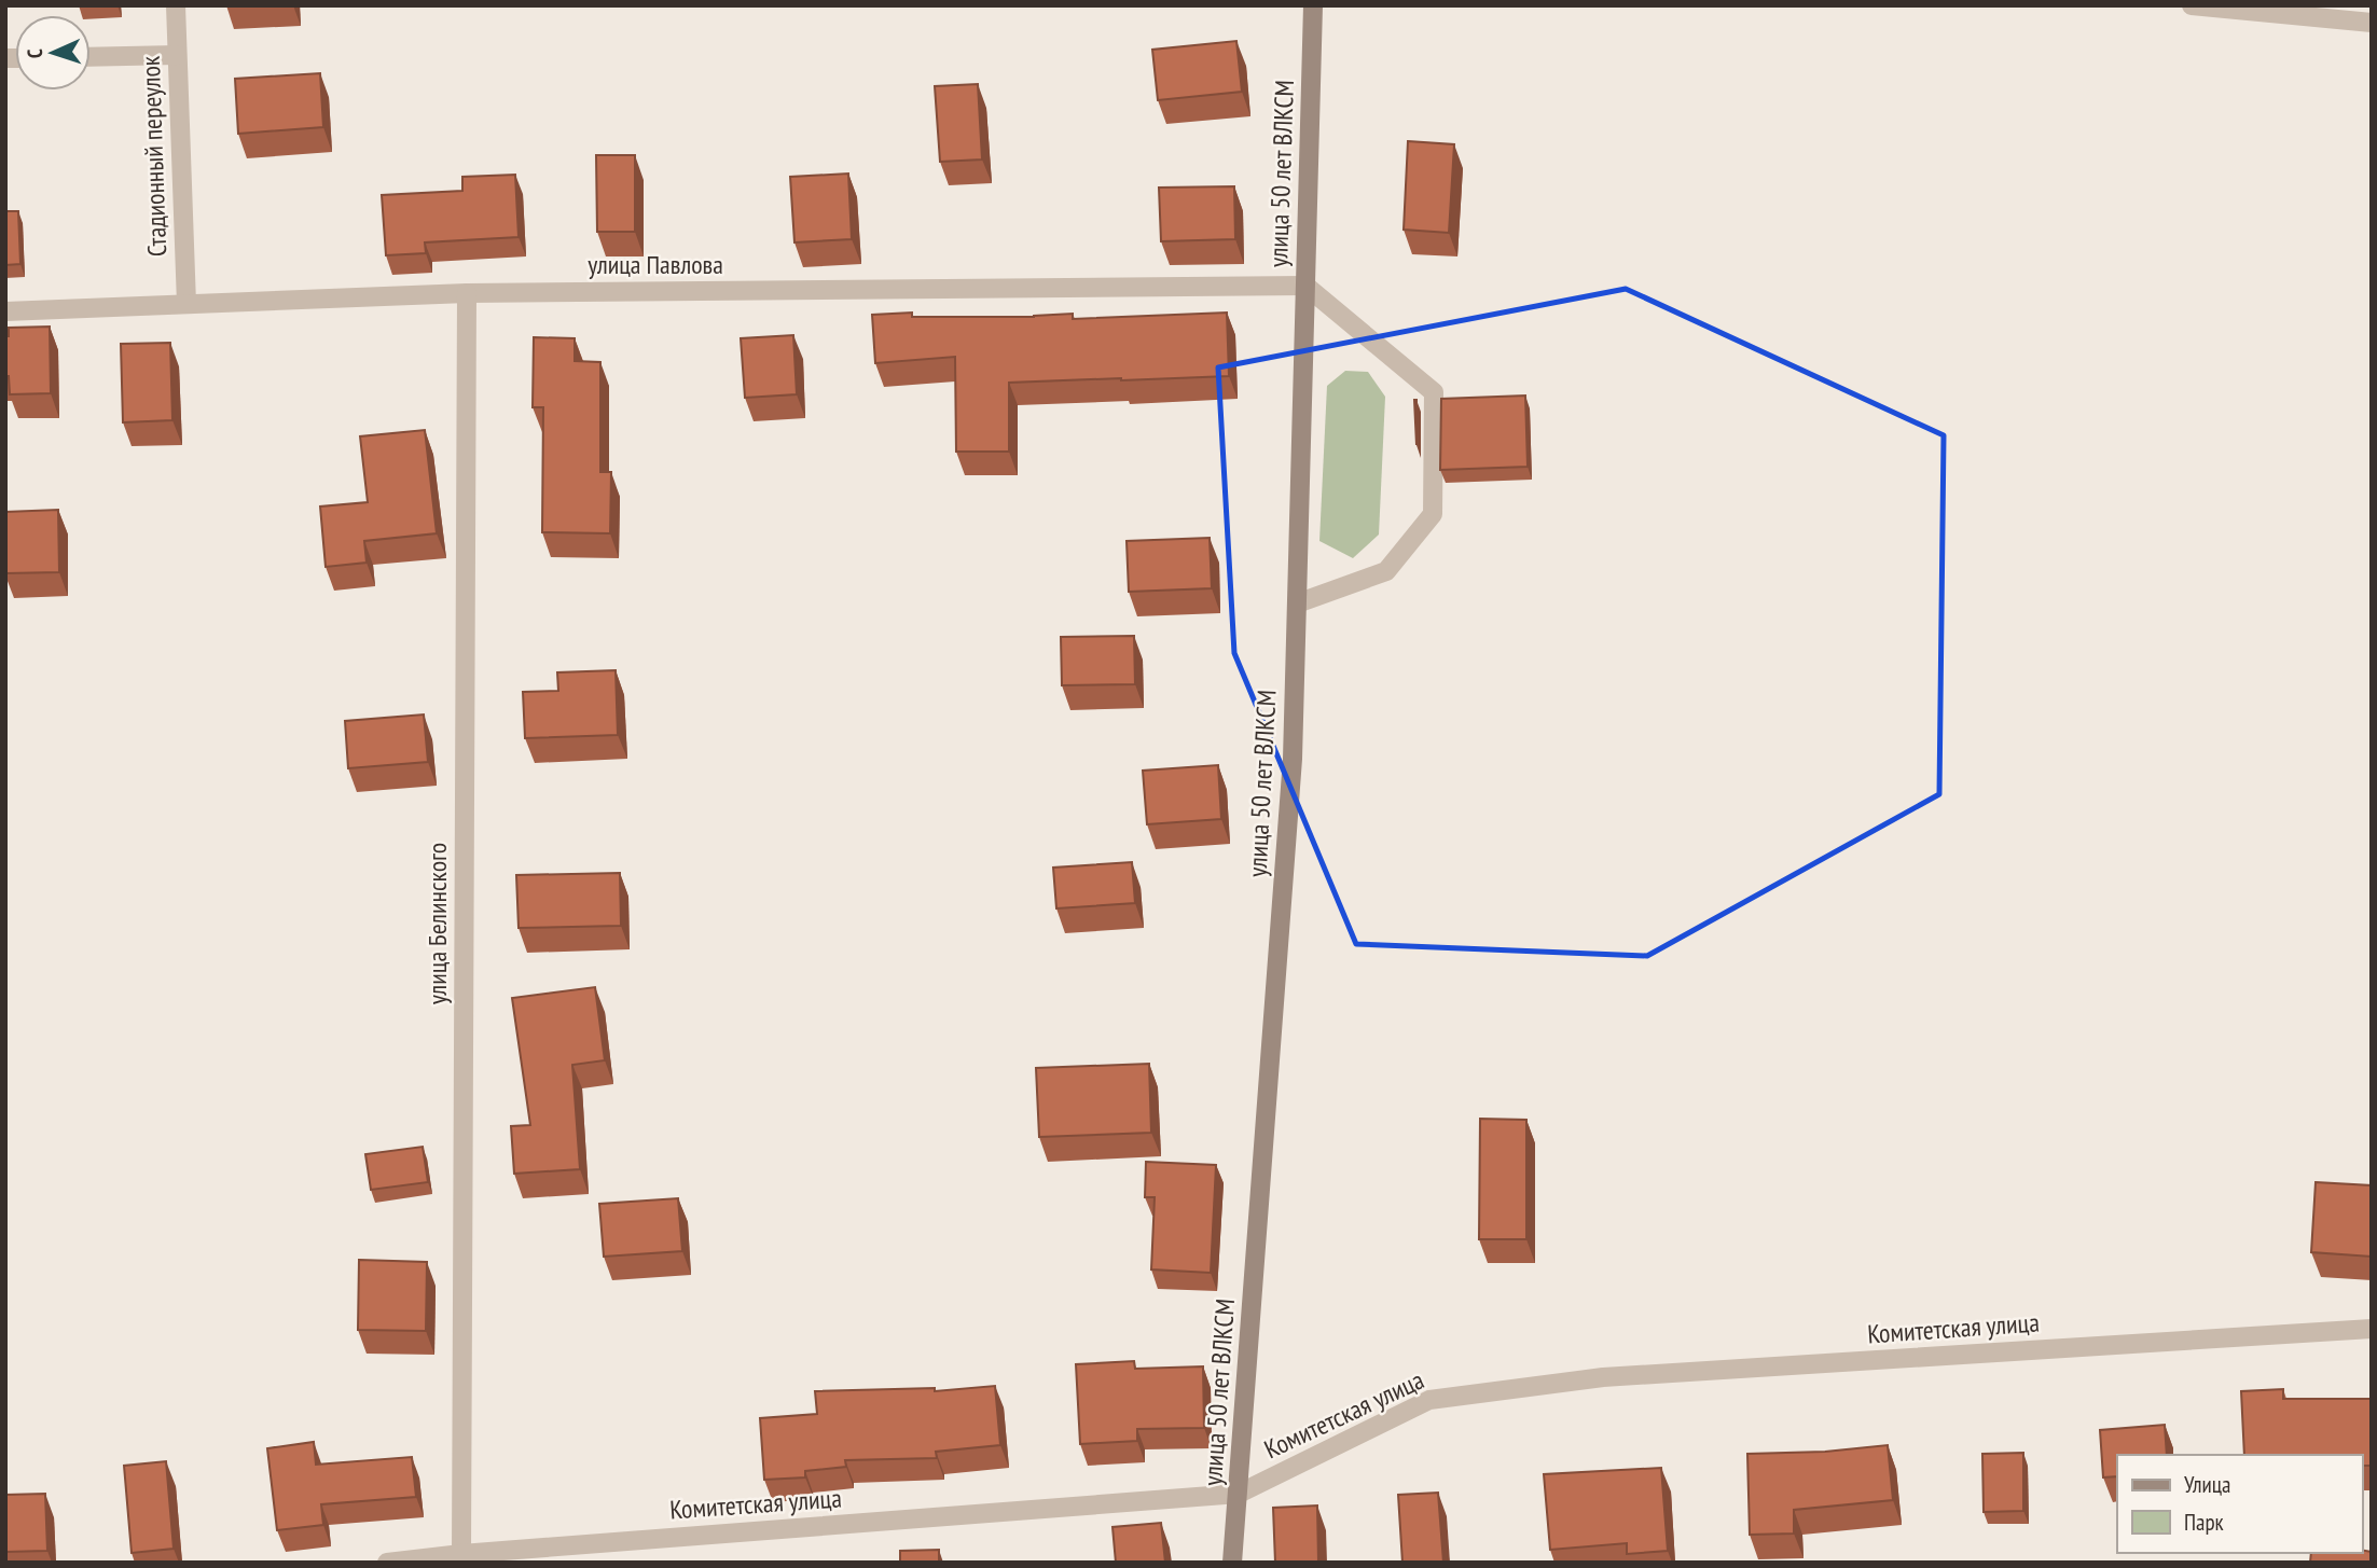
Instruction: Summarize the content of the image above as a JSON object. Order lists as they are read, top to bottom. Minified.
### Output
{"streets":{"main road":["улица 50 лет ВЛКСМ"],"street":["Стадионный переулок","улица Павлова","улица Белинского","Комитетская улица"]},"crossings":[["Стадионный переулок","улица Павлова"],["улица 50 лет ВЛКСМ","улица Павлова"],["улица 50 лет ВЛКСМ","Комитетская улица"],["улица Павлова","улица Белинского"],["улица Белинского","Комитетская улица"]],"legend":["Улица","Парк"],"north":"left"}
